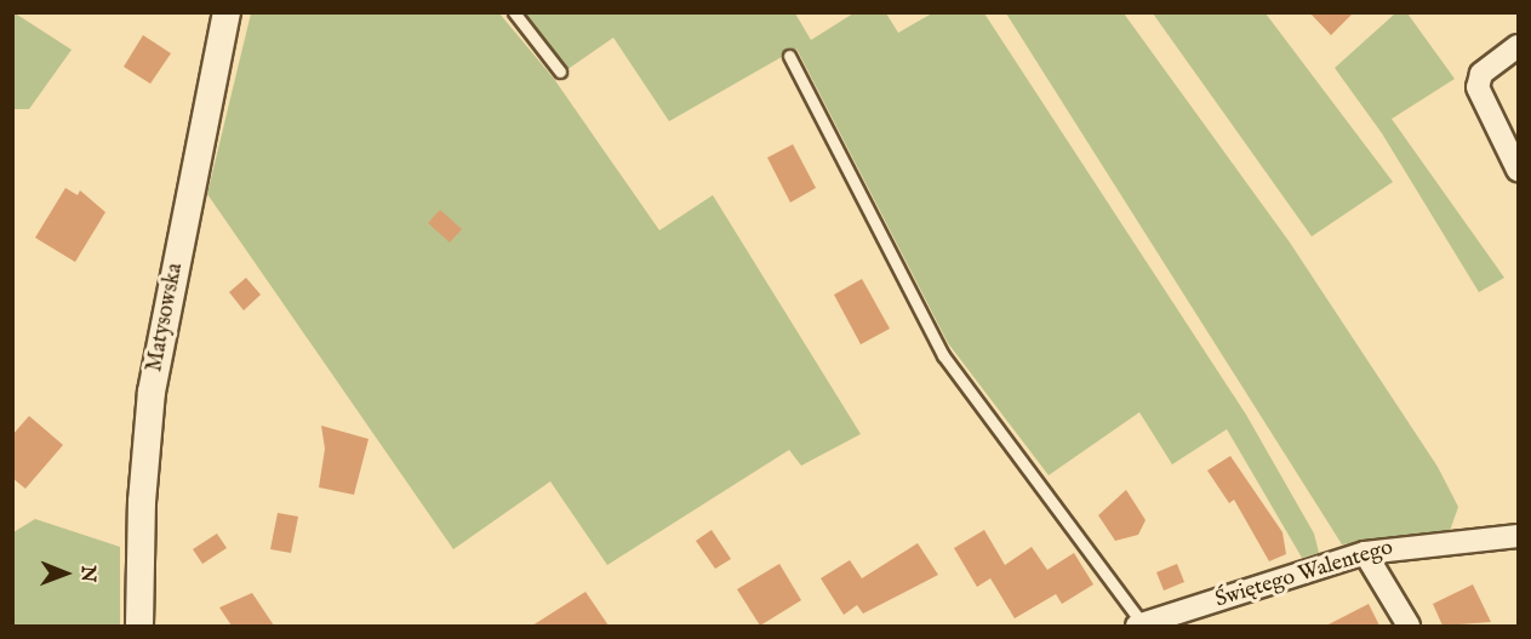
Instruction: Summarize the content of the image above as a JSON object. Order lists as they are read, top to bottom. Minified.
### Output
{"streets":{"street":["Matysowska","Świętego Walentego"]},"north":"right"}
